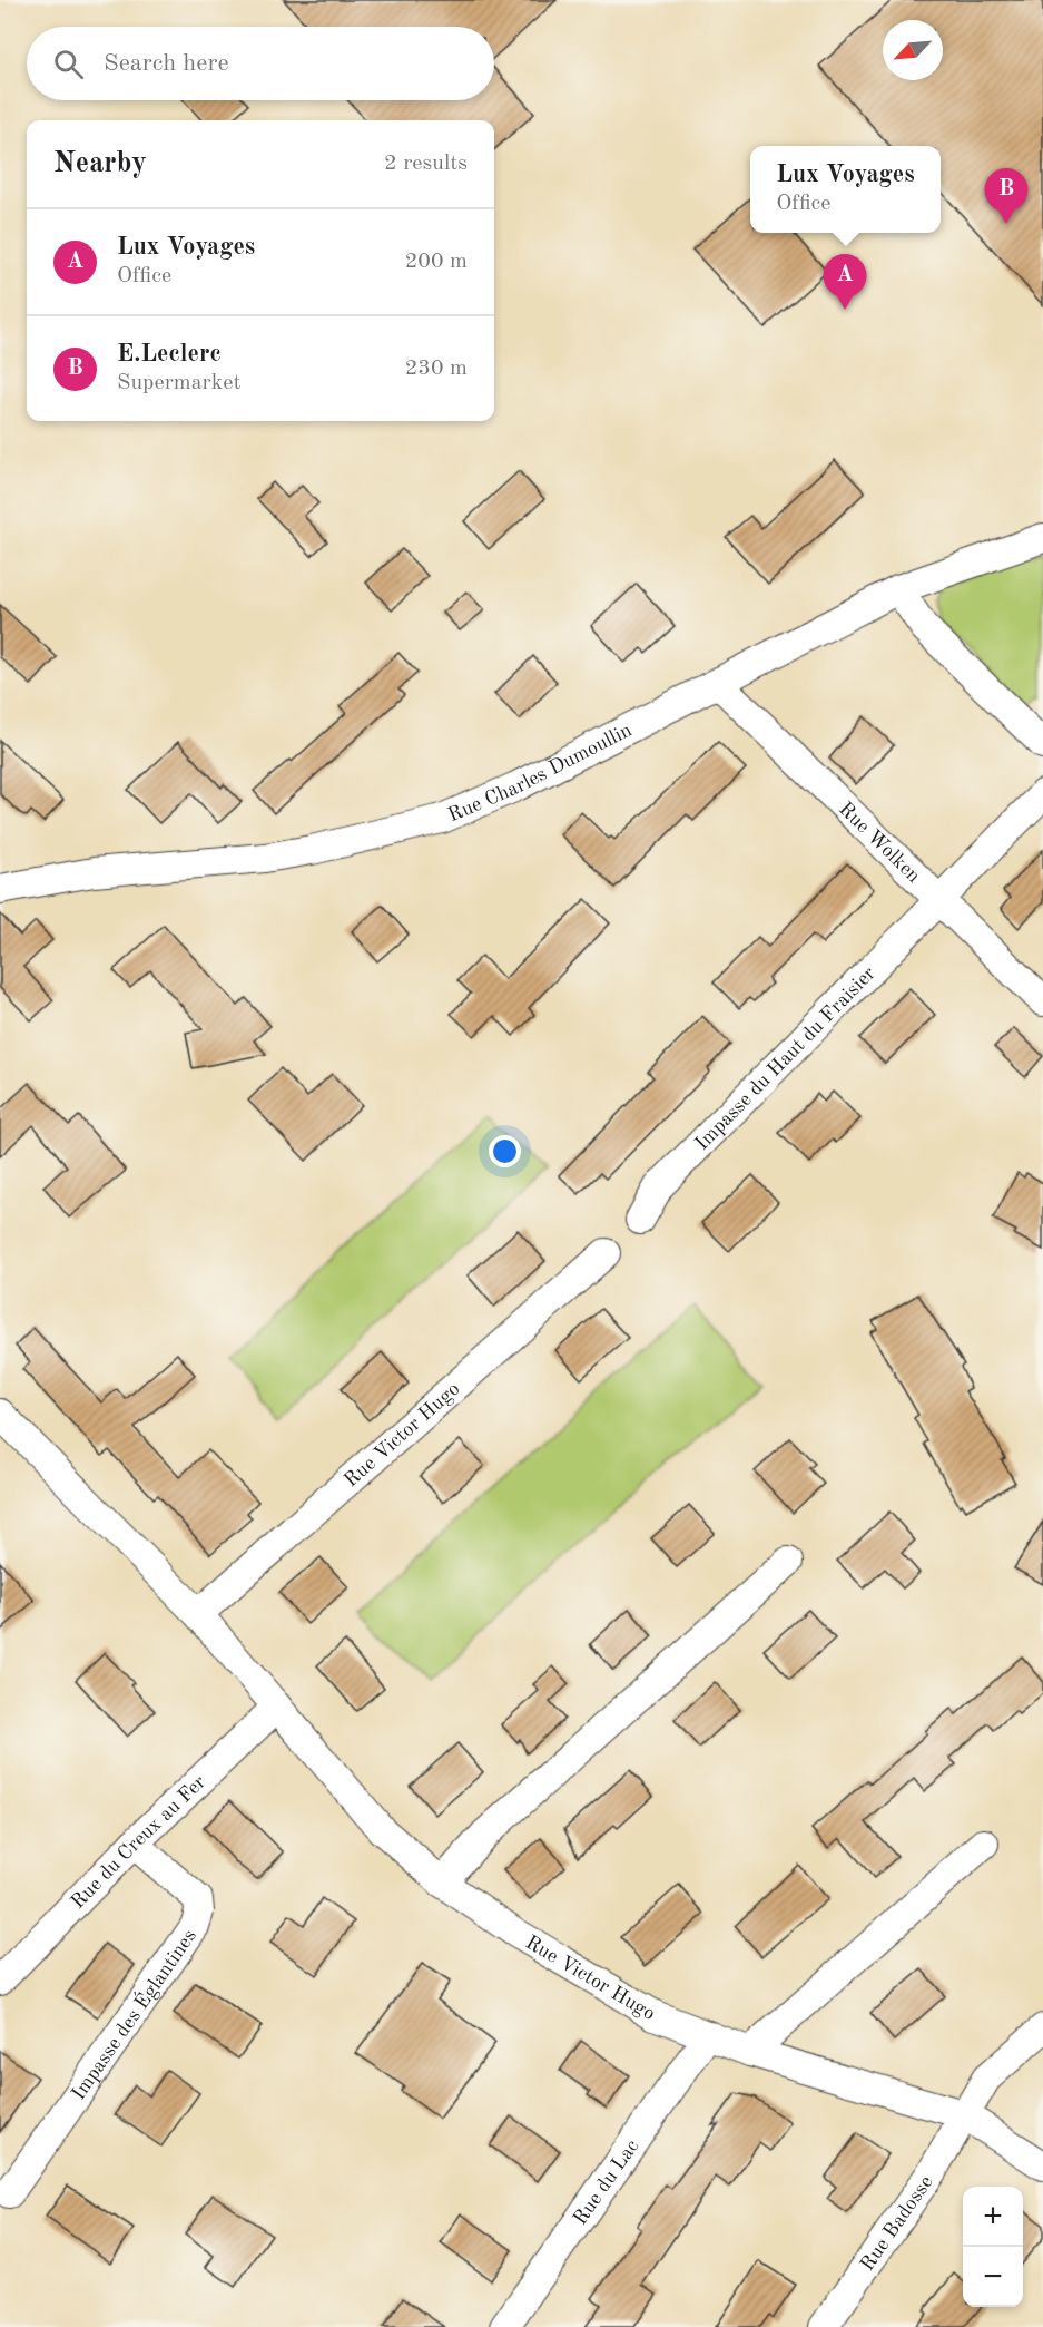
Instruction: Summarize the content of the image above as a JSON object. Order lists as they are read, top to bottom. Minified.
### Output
{"streets":{"street":["Rue Charles Dumoullin","Rue Wolken","Impasse du Haut du Fraisier","Rue Victor Hugo","Rue du Creux au Fer","Impasse des Églantines","Rue du Lac","Rue Badosse"]},"crossings":[["Rue Charles Dumoullin","Rue Wolken"],["Rue Wolken","Impasse du Haut du Fraisier"],["Rue Victor Hugo","Rue du Creux au Fer"],["Rue Victor Hugo","Rue du Lac"],["Rue Victor Hugo","Rue Badosse"],["Rue du Creux au Fer","Impasse des Églantines"]],"north":"bottom left","page":{"search":"Search here","heading":["Nearby","2 results"],"popup":["Lux Voyages","Office"],"pins":["B","A"],"list":[{"mark":"A","name":"Lux Voyages","note":"Office","value":"200 m"},{"mark":"B","name":"E.Leclerc","note":"Supermarket","value":"230 m"}],"map_buttons":["+","−"]}}
